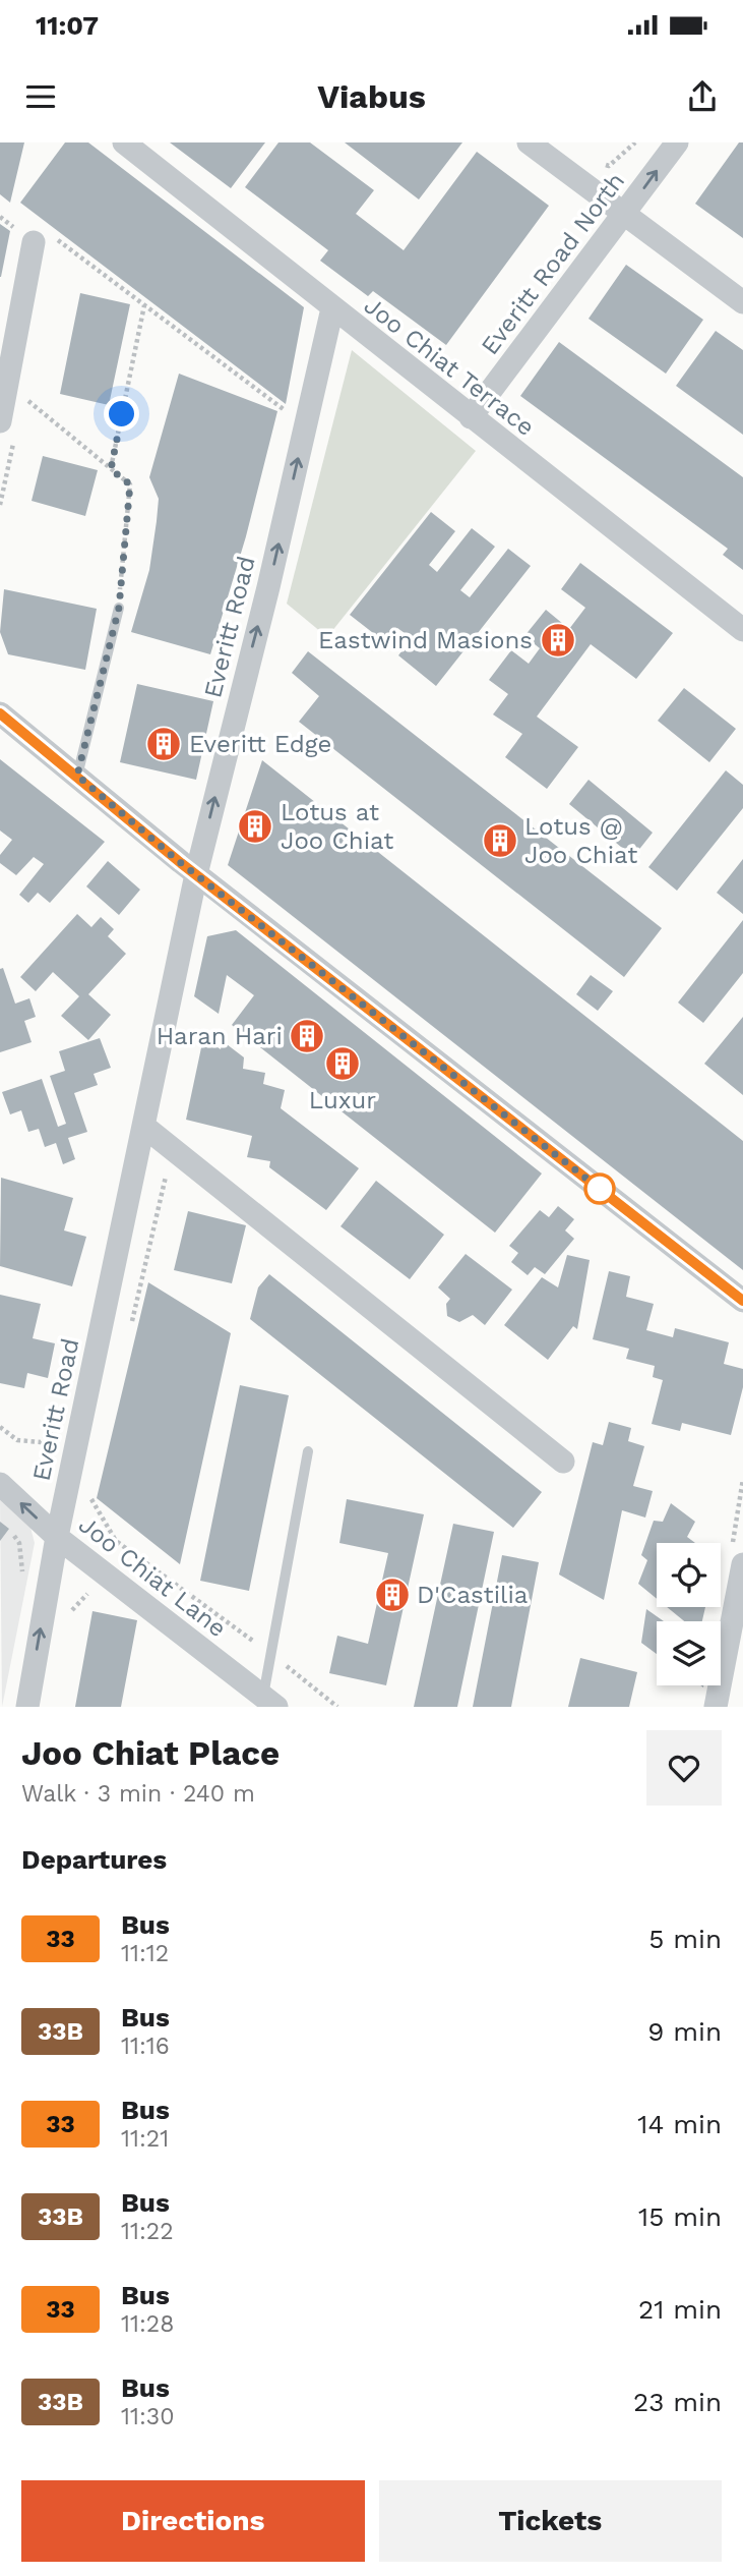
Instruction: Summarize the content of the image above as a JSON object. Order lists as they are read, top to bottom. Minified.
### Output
{"streets":{"street":["Everitt Road North","Joo Chiat Terrace","Everitt Road","Joo Chiat Lane"]},"crossings":[["Everitt Road North","Joo Chiat Terrace"],["Joo Chiat Terrace","Everitt Road"],["Everitt Road","Joo Chiat Lane"]],"one_way":["Everitt Road"],"places":{"building":["Eastwind Masions","Everitt Edge","Lotus at Joo Chiat","Lotus @ Joo Chiat","Haran Hari","Luxur","D'Castilia"]},"lines":["bus line 33"],"page":{"status":"11:07","header":"Viabus","heading":[["Joo Chiat Place","Walk · 3 min · 240 m"],"Departures"],"list":[{"mark":"33","name":"Bus","note":"11:12","value":"5 min"},{"mark":"33B","name":"Bus","note":"11:16","value":"9 min"},{"mark":"33","name":"Bus","note":"11:21","value":"14 min"},{"mark":"33B","name":"Bus","note":"11:22","value":"15 min"},{"mark":"33","name":"Bus","note":"11:28","value":"21 min"},{"mark":"33B","name":"Bus","note":"11:30","value":"23 min"}],"buttons":["Directions","Tickets"]}}
